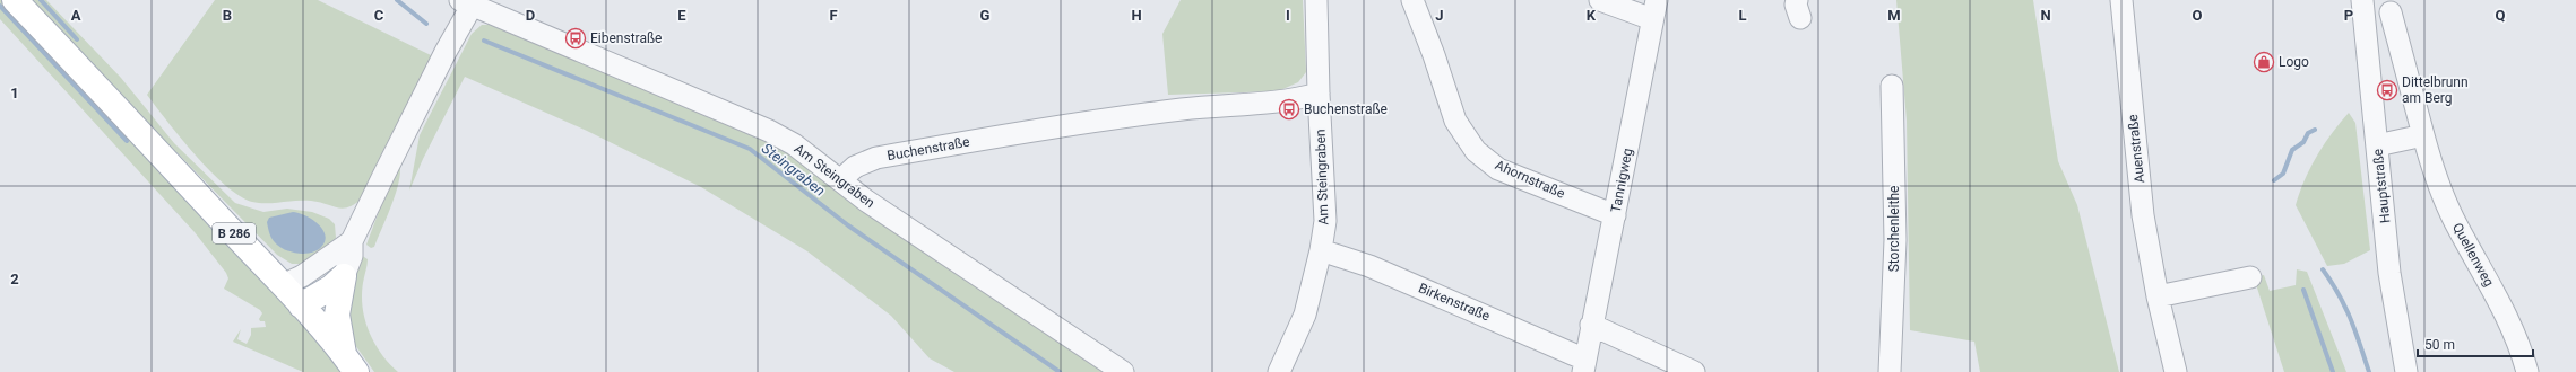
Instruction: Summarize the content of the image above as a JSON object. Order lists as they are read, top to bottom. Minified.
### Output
{"streets":{"main road":["B 286"],"street":["Buchenstraße","Auenstraße","Am Steingraben","Ahornstraße","Tannigweg","Hauptstraße","Storchenleithe","Quellenweg","Birkenstraße"]},"crossings":[["Buchenstraße","Am Steingraben"],["Am Steingraben","Birkenstraße"],["Ahornstraße","Tannigweg"],["Tannigweg","Birkenstraße"]],"water":["Steingraben"],"places":{"bus stop":["Eibenstraße","Dittelbrunn am Berg","Buchenstraße"],"shop":["Logo"]},"scale_bar":"50 m","grid":{"columns":["A","B","C","D","E","F","G","H","I","J","K","L","M","N","O","P","Q"],"rows":["1","2"]}}
